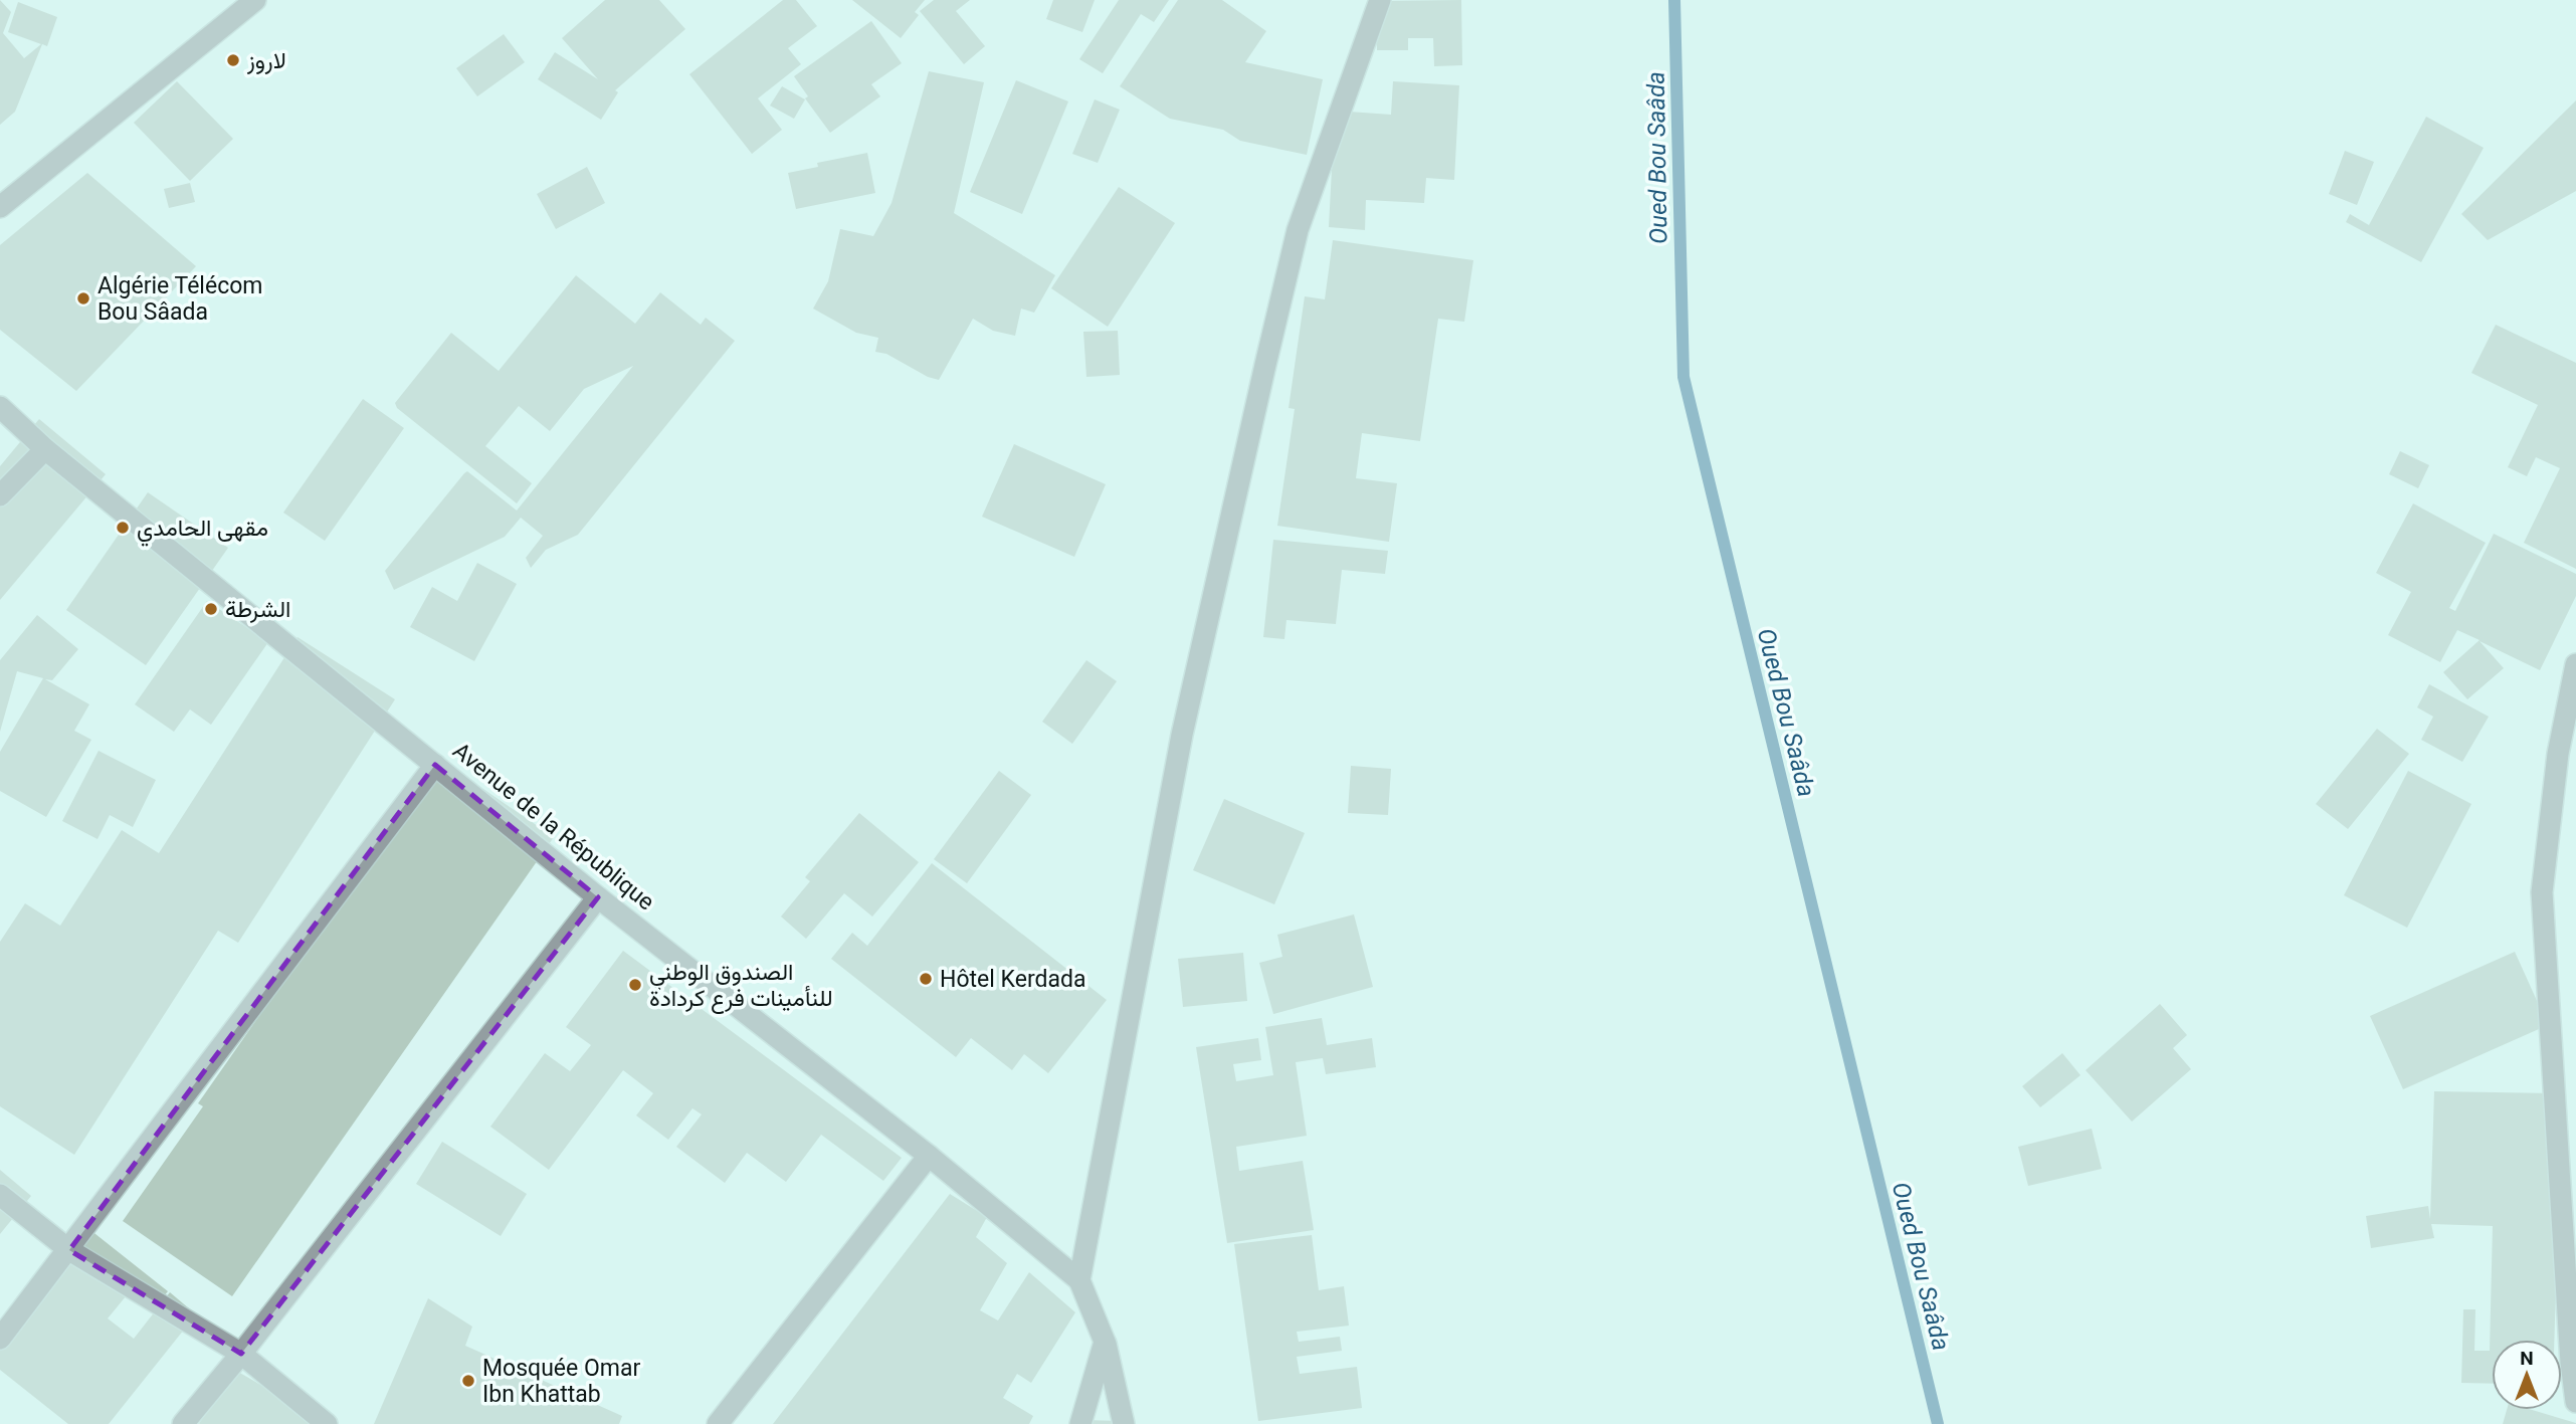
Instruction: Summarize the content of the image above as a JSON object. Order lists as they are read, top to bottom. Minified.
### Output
{"streets":{"street":["Avenue de la République"]},"water":["Oued Bou Saâda"],"places":["لاروز","Algérie Télécom Bou Sâada","مقهى الحامدي","الشرطة","Hôtel Kerdada","الصندوق الوطني للنأمينات فرع كردادة","Mosquée Omar Ibn Khattab"],"north":"top"}
